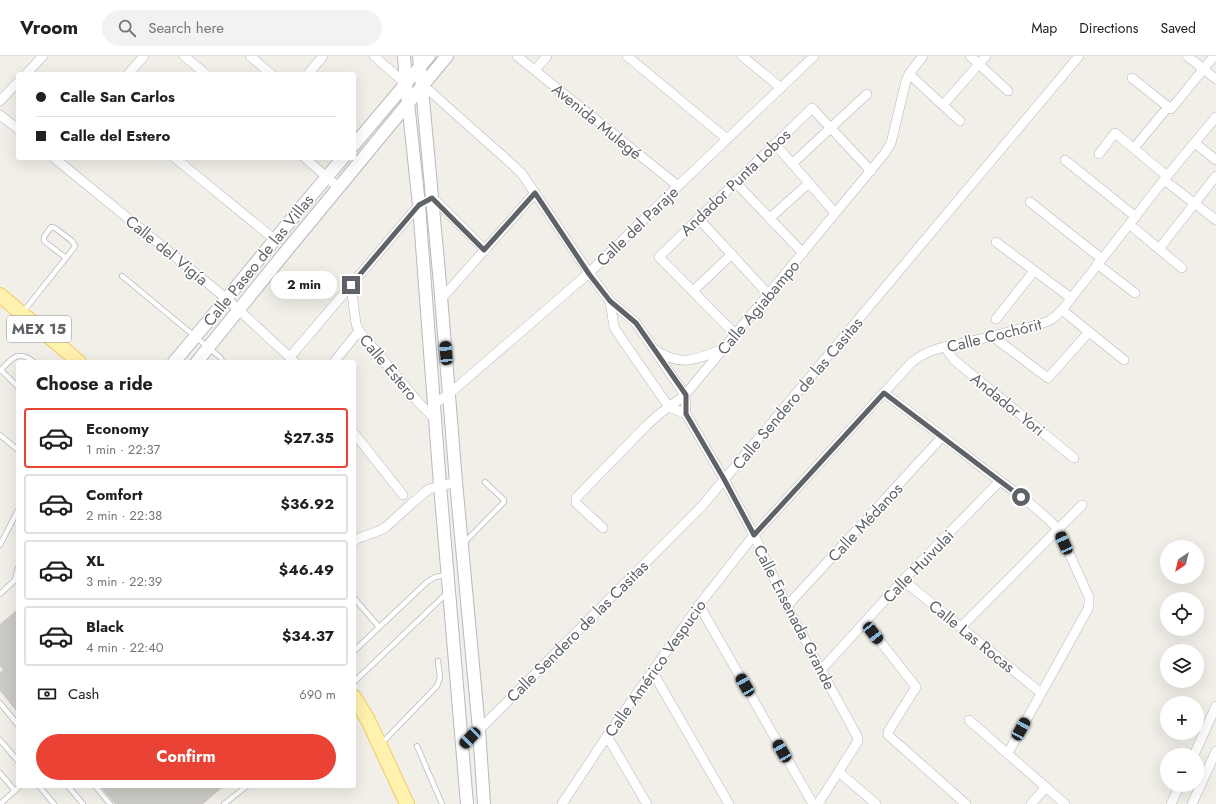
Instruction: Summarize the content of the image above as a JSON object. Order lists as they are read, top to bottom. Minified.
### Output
{"streets":{"main road":["MEX 15"],"street":["Avenida Mulegé","Andador Punta Lobos","Calle del Paraje","Calle del Vigía","Calle Paseo de las Villas","Calle Agiabampo","Calle Cochórit","Calle Estero","Calle Sendero de las Casitas","Andador Yori","Calle Médanos","Calle Huivulai","Calle Ensenada Grande","Calle Las Rocas","Calle Américo Vespucio"]},"crossings":[["Avenida Mulegé","Calle del Paraje"],["Calle del Vigía","Calle Paseo de las Villas"],["Calle Cochórit","Andador Yori"],["Calle Cochórit","Calle Ensenada Grande"],["Calle Cochórit","Calle Américo Vespucio"],["Calle Sendero de las Casitas","Calle Ensenada Grande"],["Calle Médanos","Calle Ensenada Grande"],["Calle Huivulai","Calle Ensenada Grande"],["Calle Huivulai","Calle Las Rocas"],["Calle Ensenada Grande","Calle Américo Vespucio"]],"north":"bottom left","page":{"header":"Vroom","search":"Search here","nav":["Map","Directions","Saved"],"banner":["Calle San Carlos","Calle del Estero"],"bubble":"2 min","heading":"Choose a ride","list":[{"name":"Economy","note":"1 min · 22:37","value":"$27.35"},{"name":"Comfort","note":"2 min · 22:38","value":"$36.92"},{"name":"XL","note":"3 min · 22:39","value":"$46.49"},{"name":"Black","note":"4 min · 22:40","value":"$34.37"}],"map_buttons":["+","−"],"pay":["Cash","690 m"],"buttons":"Confirm"}}
